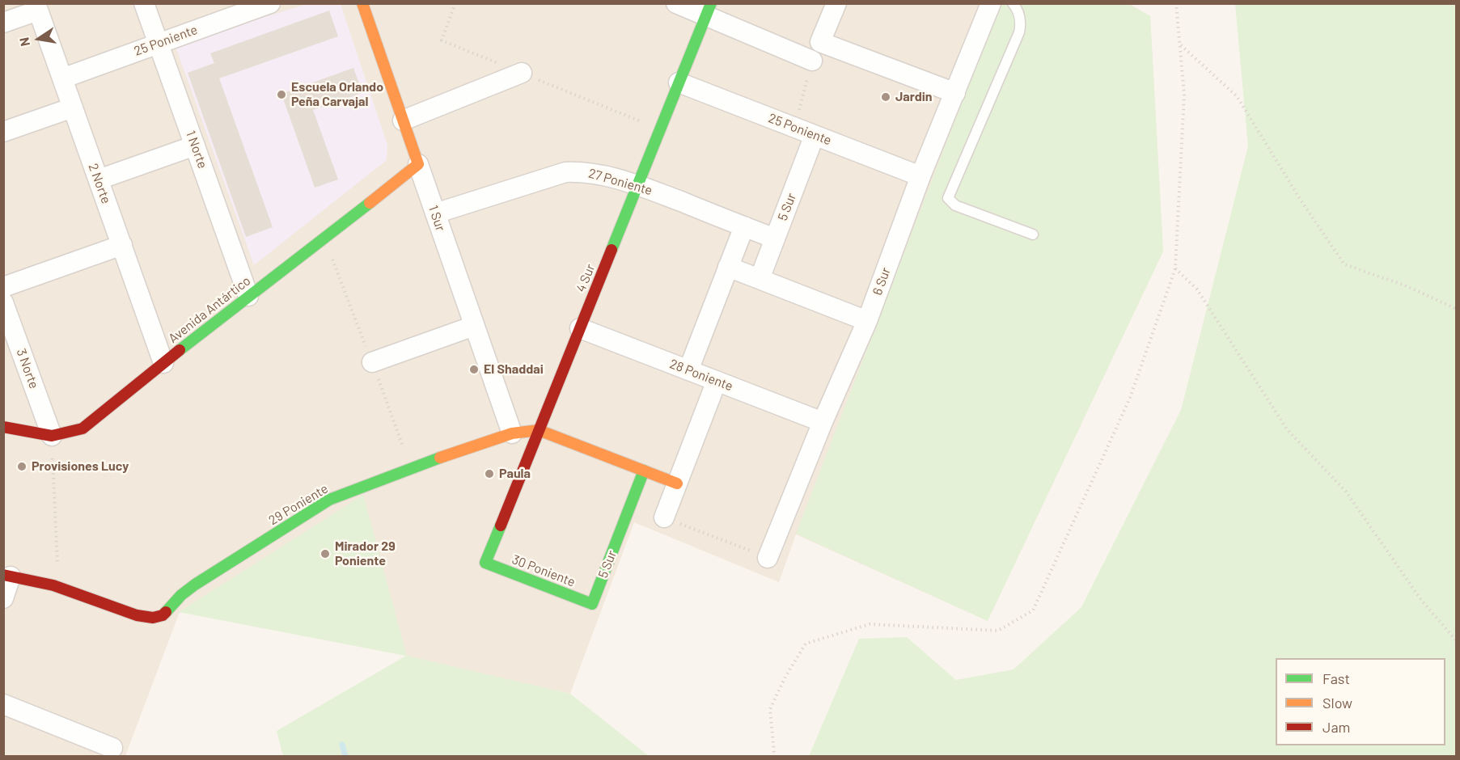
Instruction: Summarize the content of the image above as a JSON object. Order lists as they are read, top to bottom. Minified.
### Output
{"streets":{"street":["25 Poniente","1 Norte","27 Poniente","2 Norte","5 Sur","1 Sur","4 Sur","6 Sur","Avenida Antártico","3 Norte","28 Poniente","29 Poniente","30 Poniente"]},"crossings":[["25 Poniente","1 Norte"],["25 Poniente","2 Norte"],["25 Poniente","5 Sur"],["25 Poniente","4 Sur"],["25 Poniente","6 Sur"],["1 Norte","Avenida Antártico"],["27 Poniente","5 Sur"],["27 Poniente","1 Sur"],["27 Poniente","4 Sur"],["2 Norte","Avenida Antártico"],["5 Sur","29 Poniente"],["5 Sur","30 Poniente"],["1 Sur","Avenida Antártico"],["1 Sur","29 Poniente"],["4 Sur","28 Poniente"],["4 Sur","29 Poniente"],["4 Sur","30 Poniente"],["6 Sur","28 Poniente"],["Avenida Antártico","3 Norte"]],"places":["Escuela Orlando Peña Carvajal","Jardin","El Shaddai","Provisiones Lucy","Paula","Mirador 29 Poniente"],"legend":["Fast","Slow","Jam"],"north":"left"}
